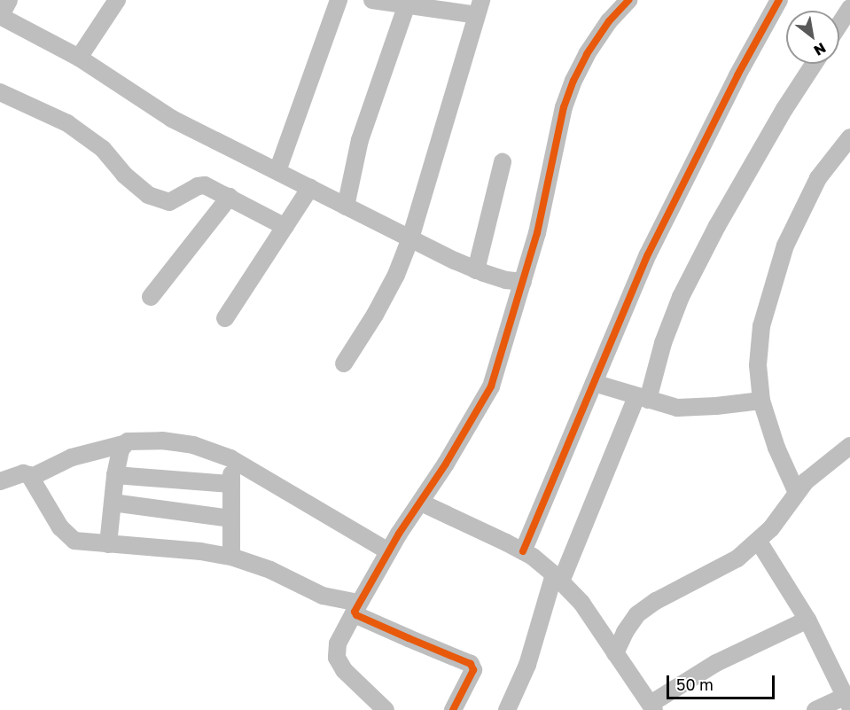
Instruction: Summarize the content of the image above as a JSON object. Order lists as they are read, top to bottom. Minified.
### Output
{"scale_bar":"50 m","north":"bottom right"}
